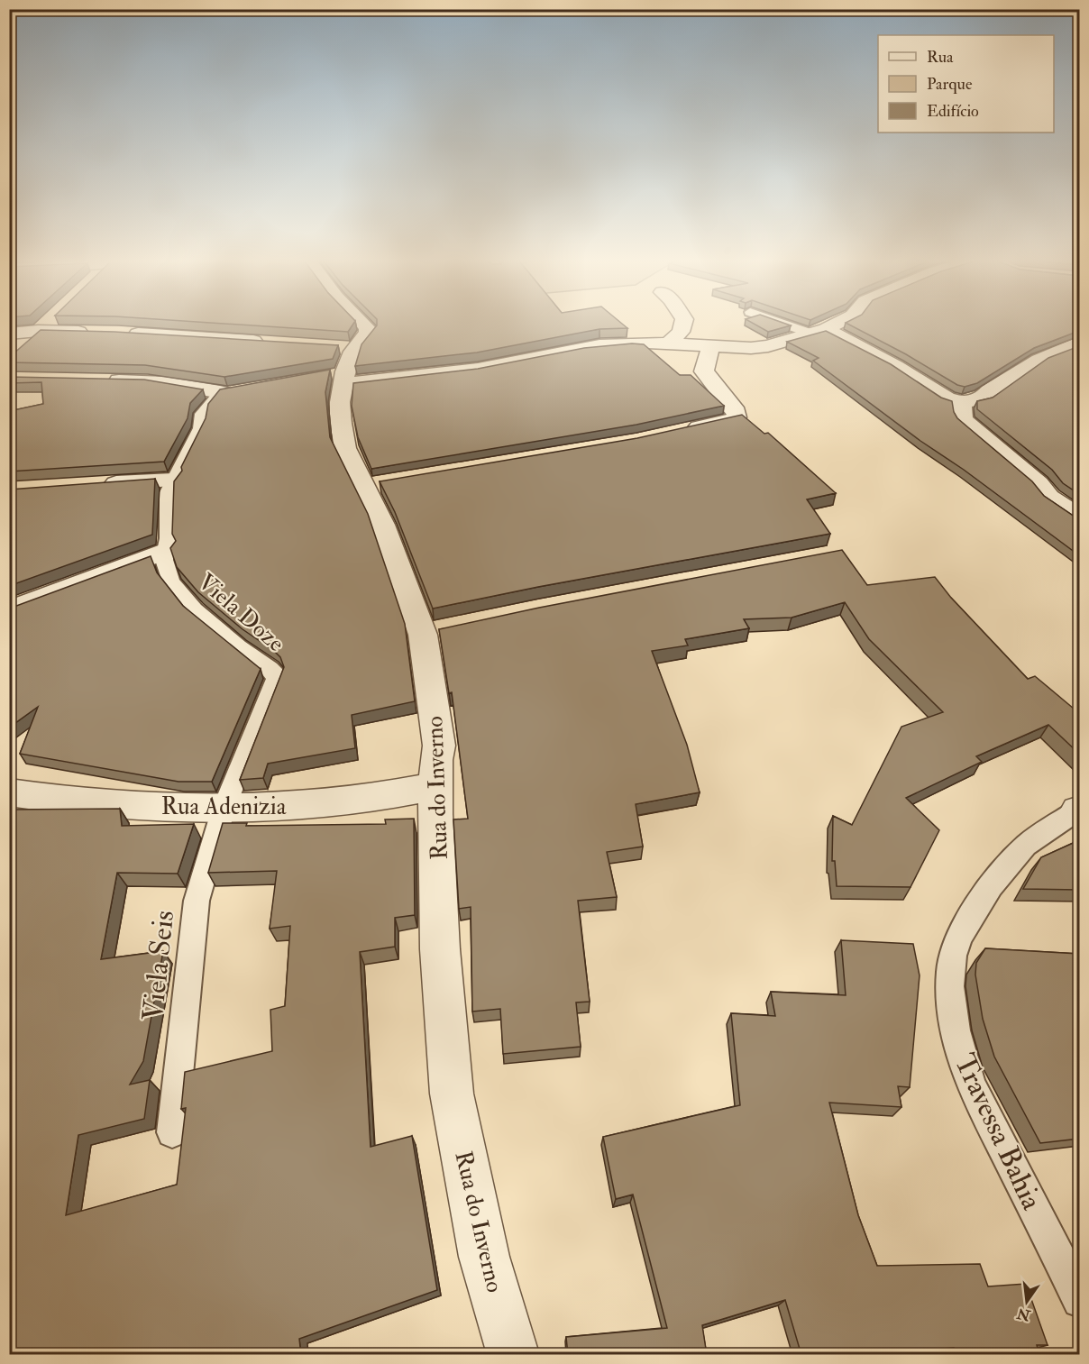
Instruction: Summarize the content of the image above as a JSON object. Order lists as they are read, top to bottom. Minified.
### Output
{"streets":{"street":["Rua do Inverno","Rua Adenizia"],"lane":["Viela Doze","Viela Seis","Travessa Bahia"]},"crossings":[["Viela Doze","Rua Adenizia"],["Viela Doze","Viela Seis"],["Rua do Inverno","Rua Adenizia"],["Rua Adenizia","Viela Seis"]],"legend":["Rua","Parque","Edifício"],"north":"bottom"}
